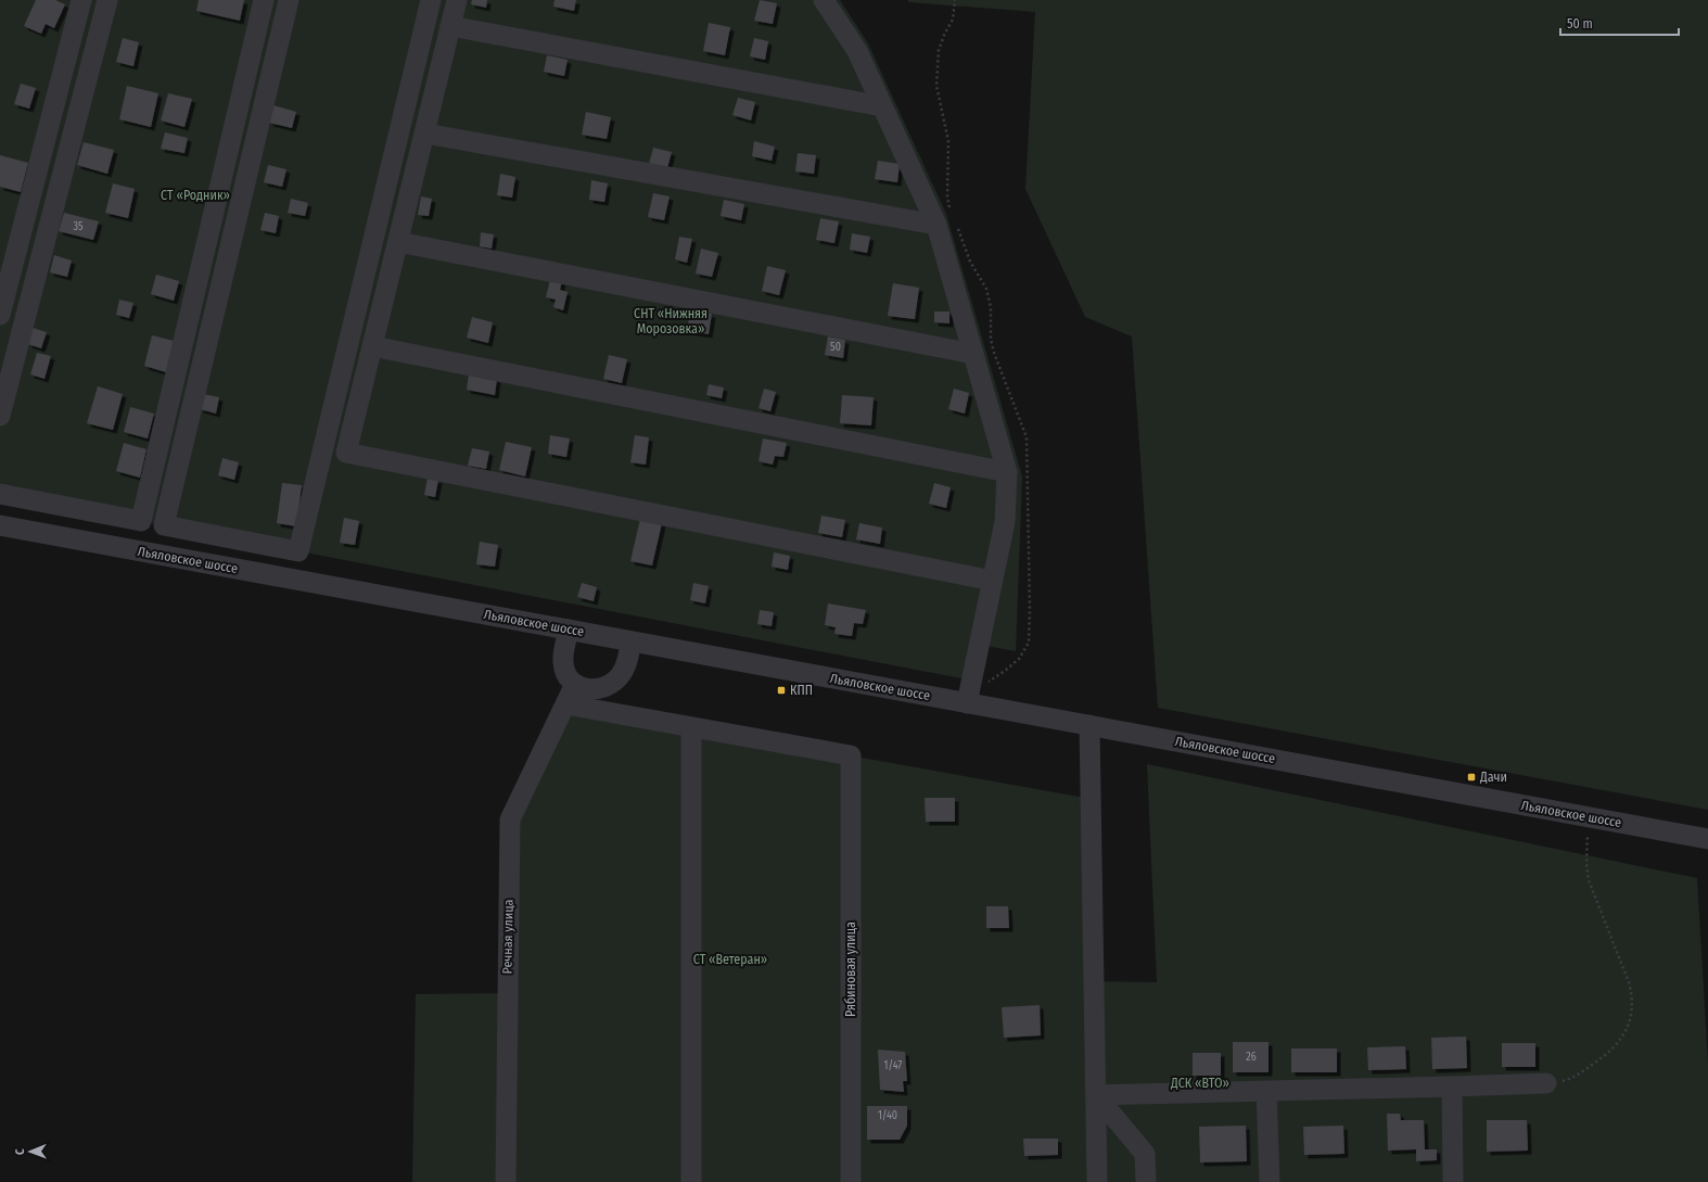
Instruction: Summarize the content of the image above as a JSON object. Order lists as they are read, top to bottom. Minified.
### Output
{"streets":{"street":["Льяловское шоссе","Речная улица","Рябиновая улица"]},"crossings":[["Льяловское шоссе","Речная улица"]],"parks":["СТ «Родник»","СНТ «Нижняя Морозовка»","СТ «Ветеран»","ДСК «ВТО»"],"places":{"transit":["КПП","Дачи"]},"house_numbers":["35","50","26","1/47","1/40"],"scale_bar":"50 m","north":"left"}
